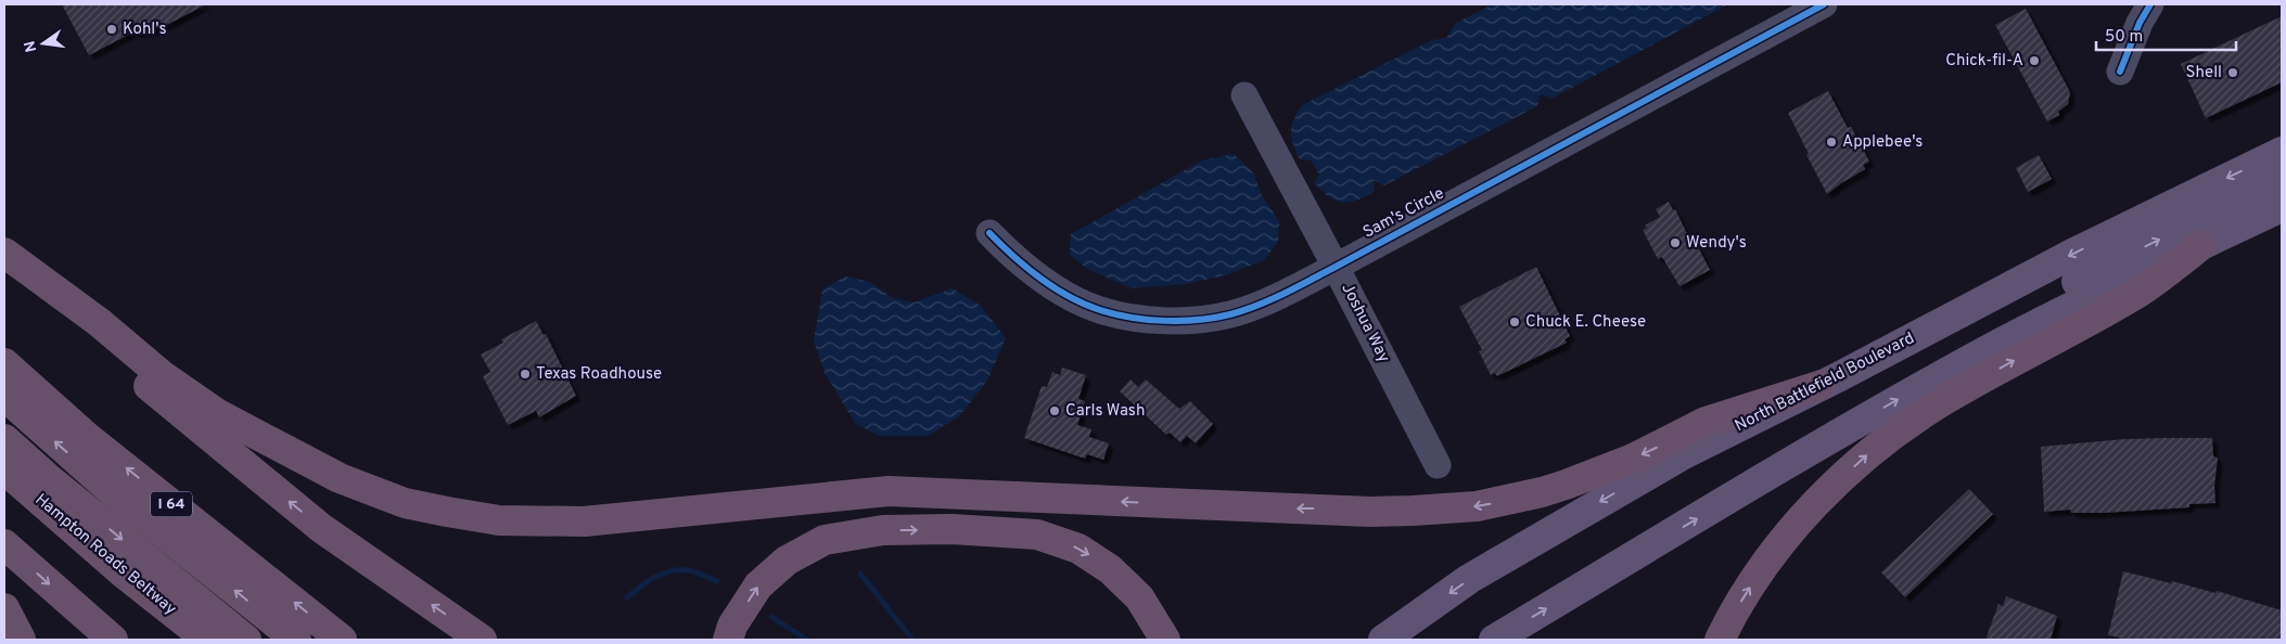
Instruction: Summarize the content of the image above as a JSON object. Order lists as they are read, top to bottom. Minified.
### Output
{"streets":{"highway":["I 64","Hampton Roads Beltway"],"main road":["North Battlefield Boulevard"],"street":["Sam's Circle","Joshua Way"]},"crossings":[["Sam's Circle","Joshua Way"]],"places":["Kohl's","Chick-fil-A","Shell","Applebee's","Wendy's","Chuck E. Cheese","Texas Roadhouse","Carls Wash"],"scale_bar":"50 m","north":"left"}
